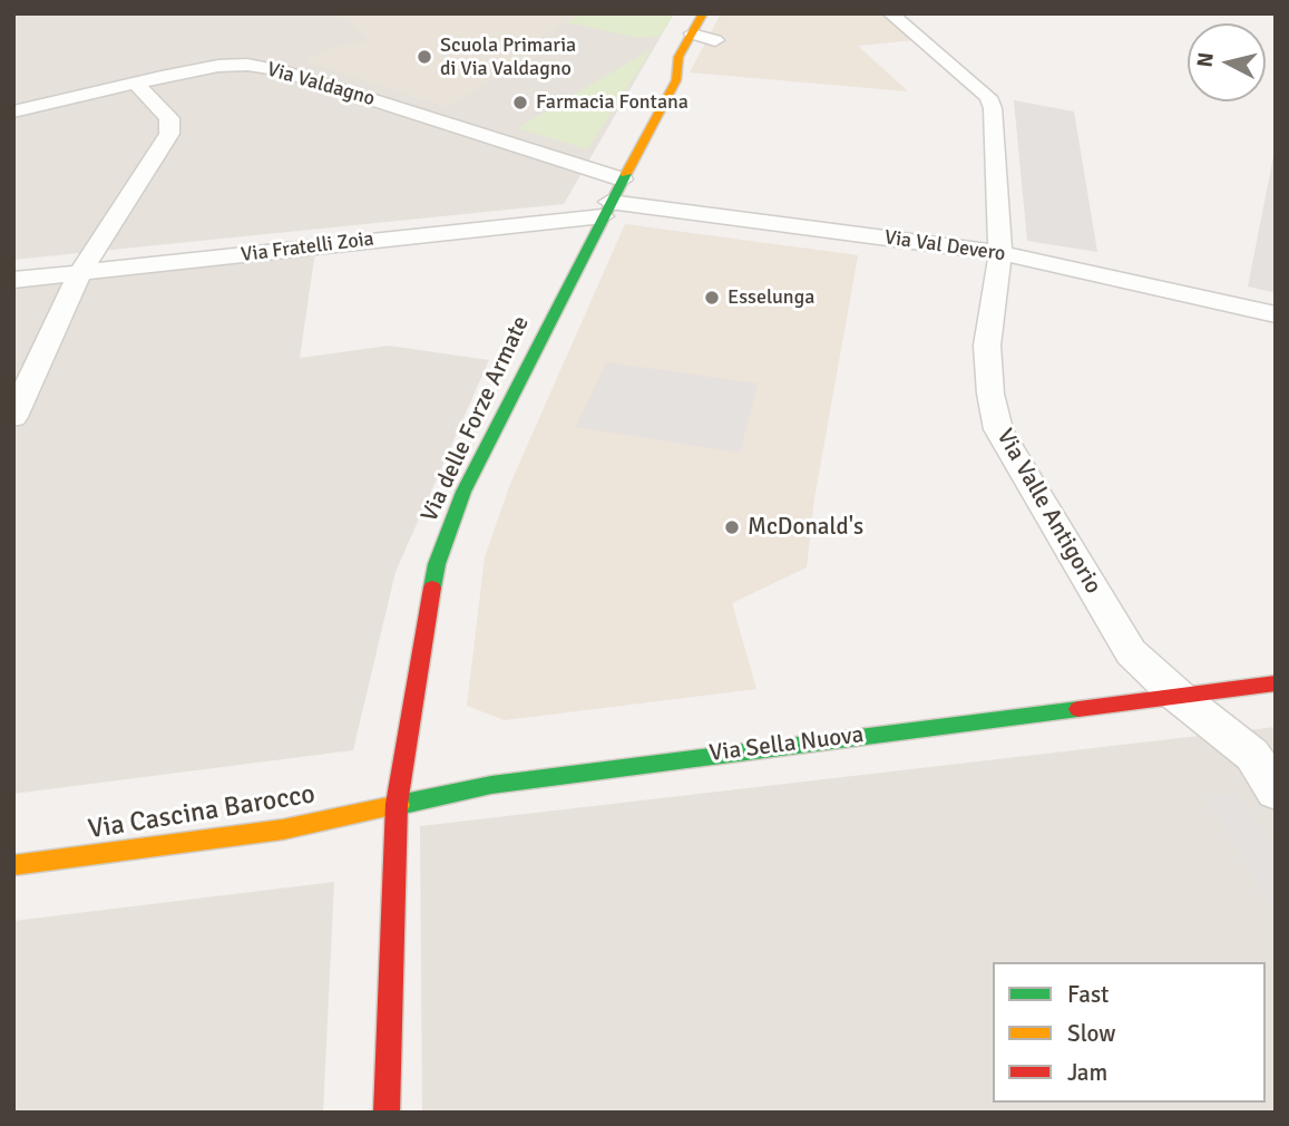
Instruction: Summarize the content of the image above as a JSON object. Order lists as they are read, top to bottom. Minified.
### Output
{"streets":{"street":["Via Valdagno","Via Val Devero","Via Fratelli Zoia","Via delle Forze Armate","Via Valle Antigorio","Via Sella Nuova","Via Cascina Barocco"]},"crossings":[["Via Valdagno","Via delle Forze Armate"],["Via Val Devero","Via Fratelli Zoia"],["Via Val Devero","Via delle Forze Armate"],["Via Val Devero","Via Valle Antigorio"],["Via Fratelli Zoia","Via delle Forze Armate"],["Via delle Forze Armate","Via Sella Nuova"],["Via delle Forze Armate","Via Cascina Barocco"],["Via Valle Antigorio","Via Sella Nuova"],["Via Sella Nuova","Via Cascina Barocco"]],"places":["Scuola Primaria di Via Valdagno","Farmacia Fontana","Esselunga","McDonald's"],"legend":["Fast","Slow","Jam"],"north":"left"}
